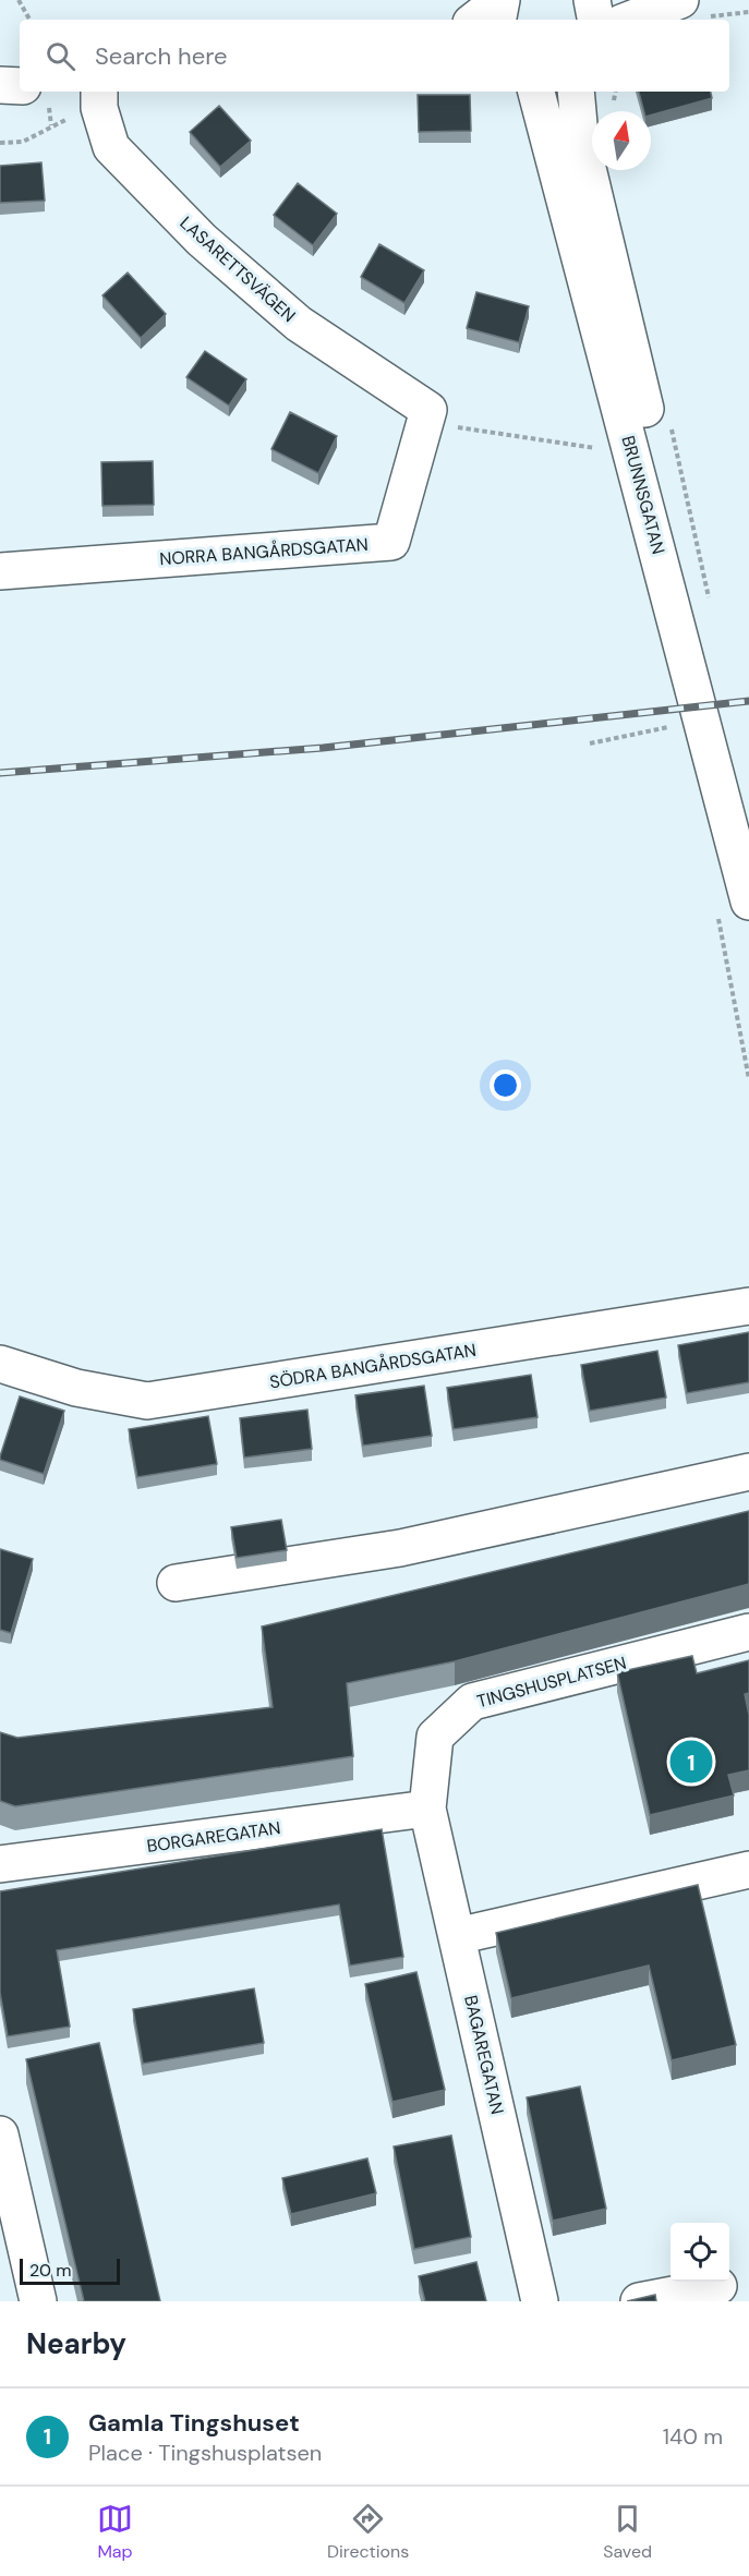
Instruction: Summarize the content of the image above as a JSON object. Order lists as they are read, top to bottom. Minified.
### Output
{"streets":{"street":["LASARETTSVÄGEN","BRUNNSGATAN","NORRA BANGÅRDSGATAN","SÖDRA BANGÅRDSGATAN","TINGSHUSPLATSEN","BORGAREGATAN","BAGAREGATAN"]},"crossings":[["LASARETTSVÄGEN","NORRA BANGÅRDSGATAN"],["TINGSHUSPLATSEN","BORGAREGATAN"],["TINGSHUSPLATSEN","BAGAREGATAN"],["BORGAREGATAN","BAGAREGATAN"]],"scale_bar":"20 m","north":"top","page":{"search":"Search here","pins":"1","scale":"20 m","heading":"Nearby","list":[{"mark":"1","name":"Gamla Tingshuset","note":"Place · Tingshusplatsen","value":"140 m"}],"nav":["Map","Directions","Saved"]}}
